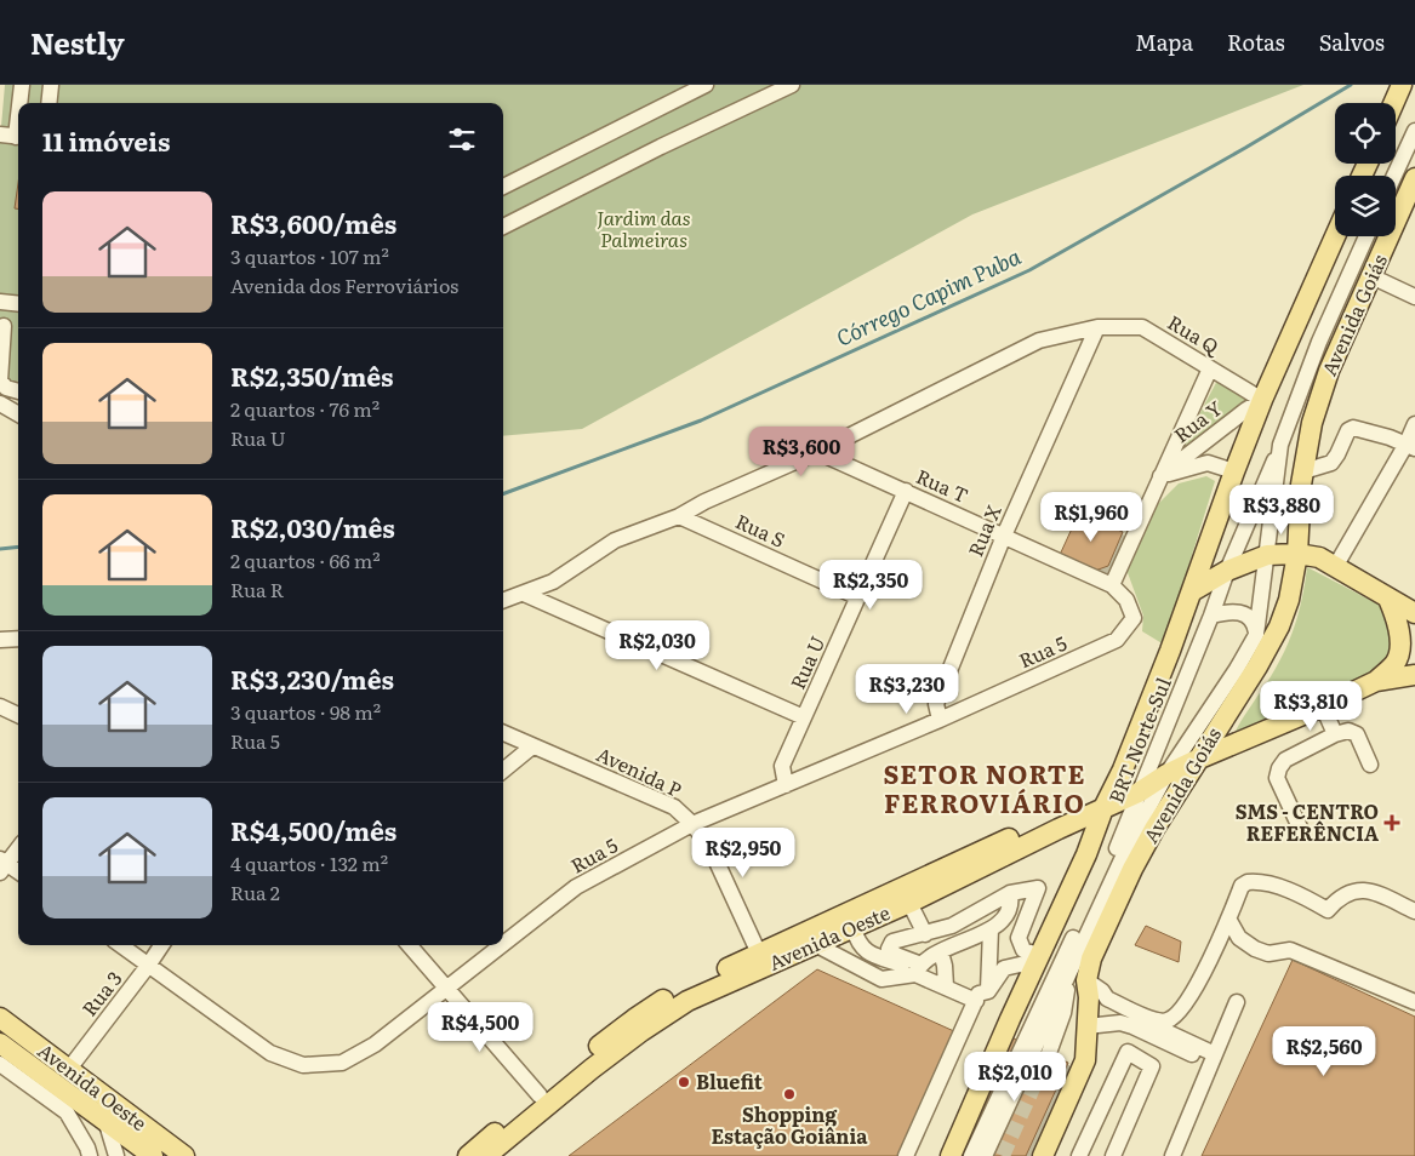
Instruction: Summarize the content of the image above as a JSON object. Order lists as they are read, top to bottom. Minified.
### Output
{"streets":{"main road":["Avenida Goiás","Avenida Oeste"],"street":["Rua Q","Rua Y","Rua T","Rua S","Rua X","Rua 5","Rua U","BRT Norte-Sul","Avenida P","Rua 3"]},"crossings":[["Avenida Goiás","Avenida Oeste"],["Rua Q","Rua Y"],["Rua Q","Rua T"],["Rua Q","Rua S"],["Rua Q","Rua X"],["Rua Y","Rua T"],["Rua T","Rua X"],["Rua T","Rua 5"],["Rua T","Rua U"],["Rua S","Rua U"],["Rua X","Rua 5"],["Rua 5","Rua U"],["Rua 5","Avenida P"],["Rua 5","Rua 3"],["BRT Norte-Sul","Avenida Oeste"],["Avenida P","Avenida Oeste"],["Avenida Oeste","Rua 3"]],"districts":["SETOR NORTE FERROVIÁRIO"],"water":["Córrego Capim Puba"],"parks":["Jardim das Palmeiras"],"places":{"health":["SMS - CENTRO REFERÊNCIA"],"other":["Bluefit","Shopping Estação Goiânia"]},"page":{"header":"Nestly","nav":["Mapa","Rotas","Salvos"],"heading":"11 imóveis","list":[{"name":"R$3,600/mês","note":"3 quartos · 107 m² · Avenida dos Ferroviários"},{"name":"R$2,350/mês","note":"2 quartos · 76 m² · Rua U"},{"name":"R$2,030/mês","note":"2 quartos · 66 m² · Rua R"},{"name":"R$3,230/mês","note":"3 quartos · 98 m² · Rua 5"},{"name":"R$4,500/mês","note":"4 quartos · 132 m² · Rua 2"}],"price":["R$3,600","R$3,880","R$1,960","R$2,350","R$2,030","R$3,230","R$3,810","R$2,950","R$4,500","R$2,560","R$2,010"]}}
